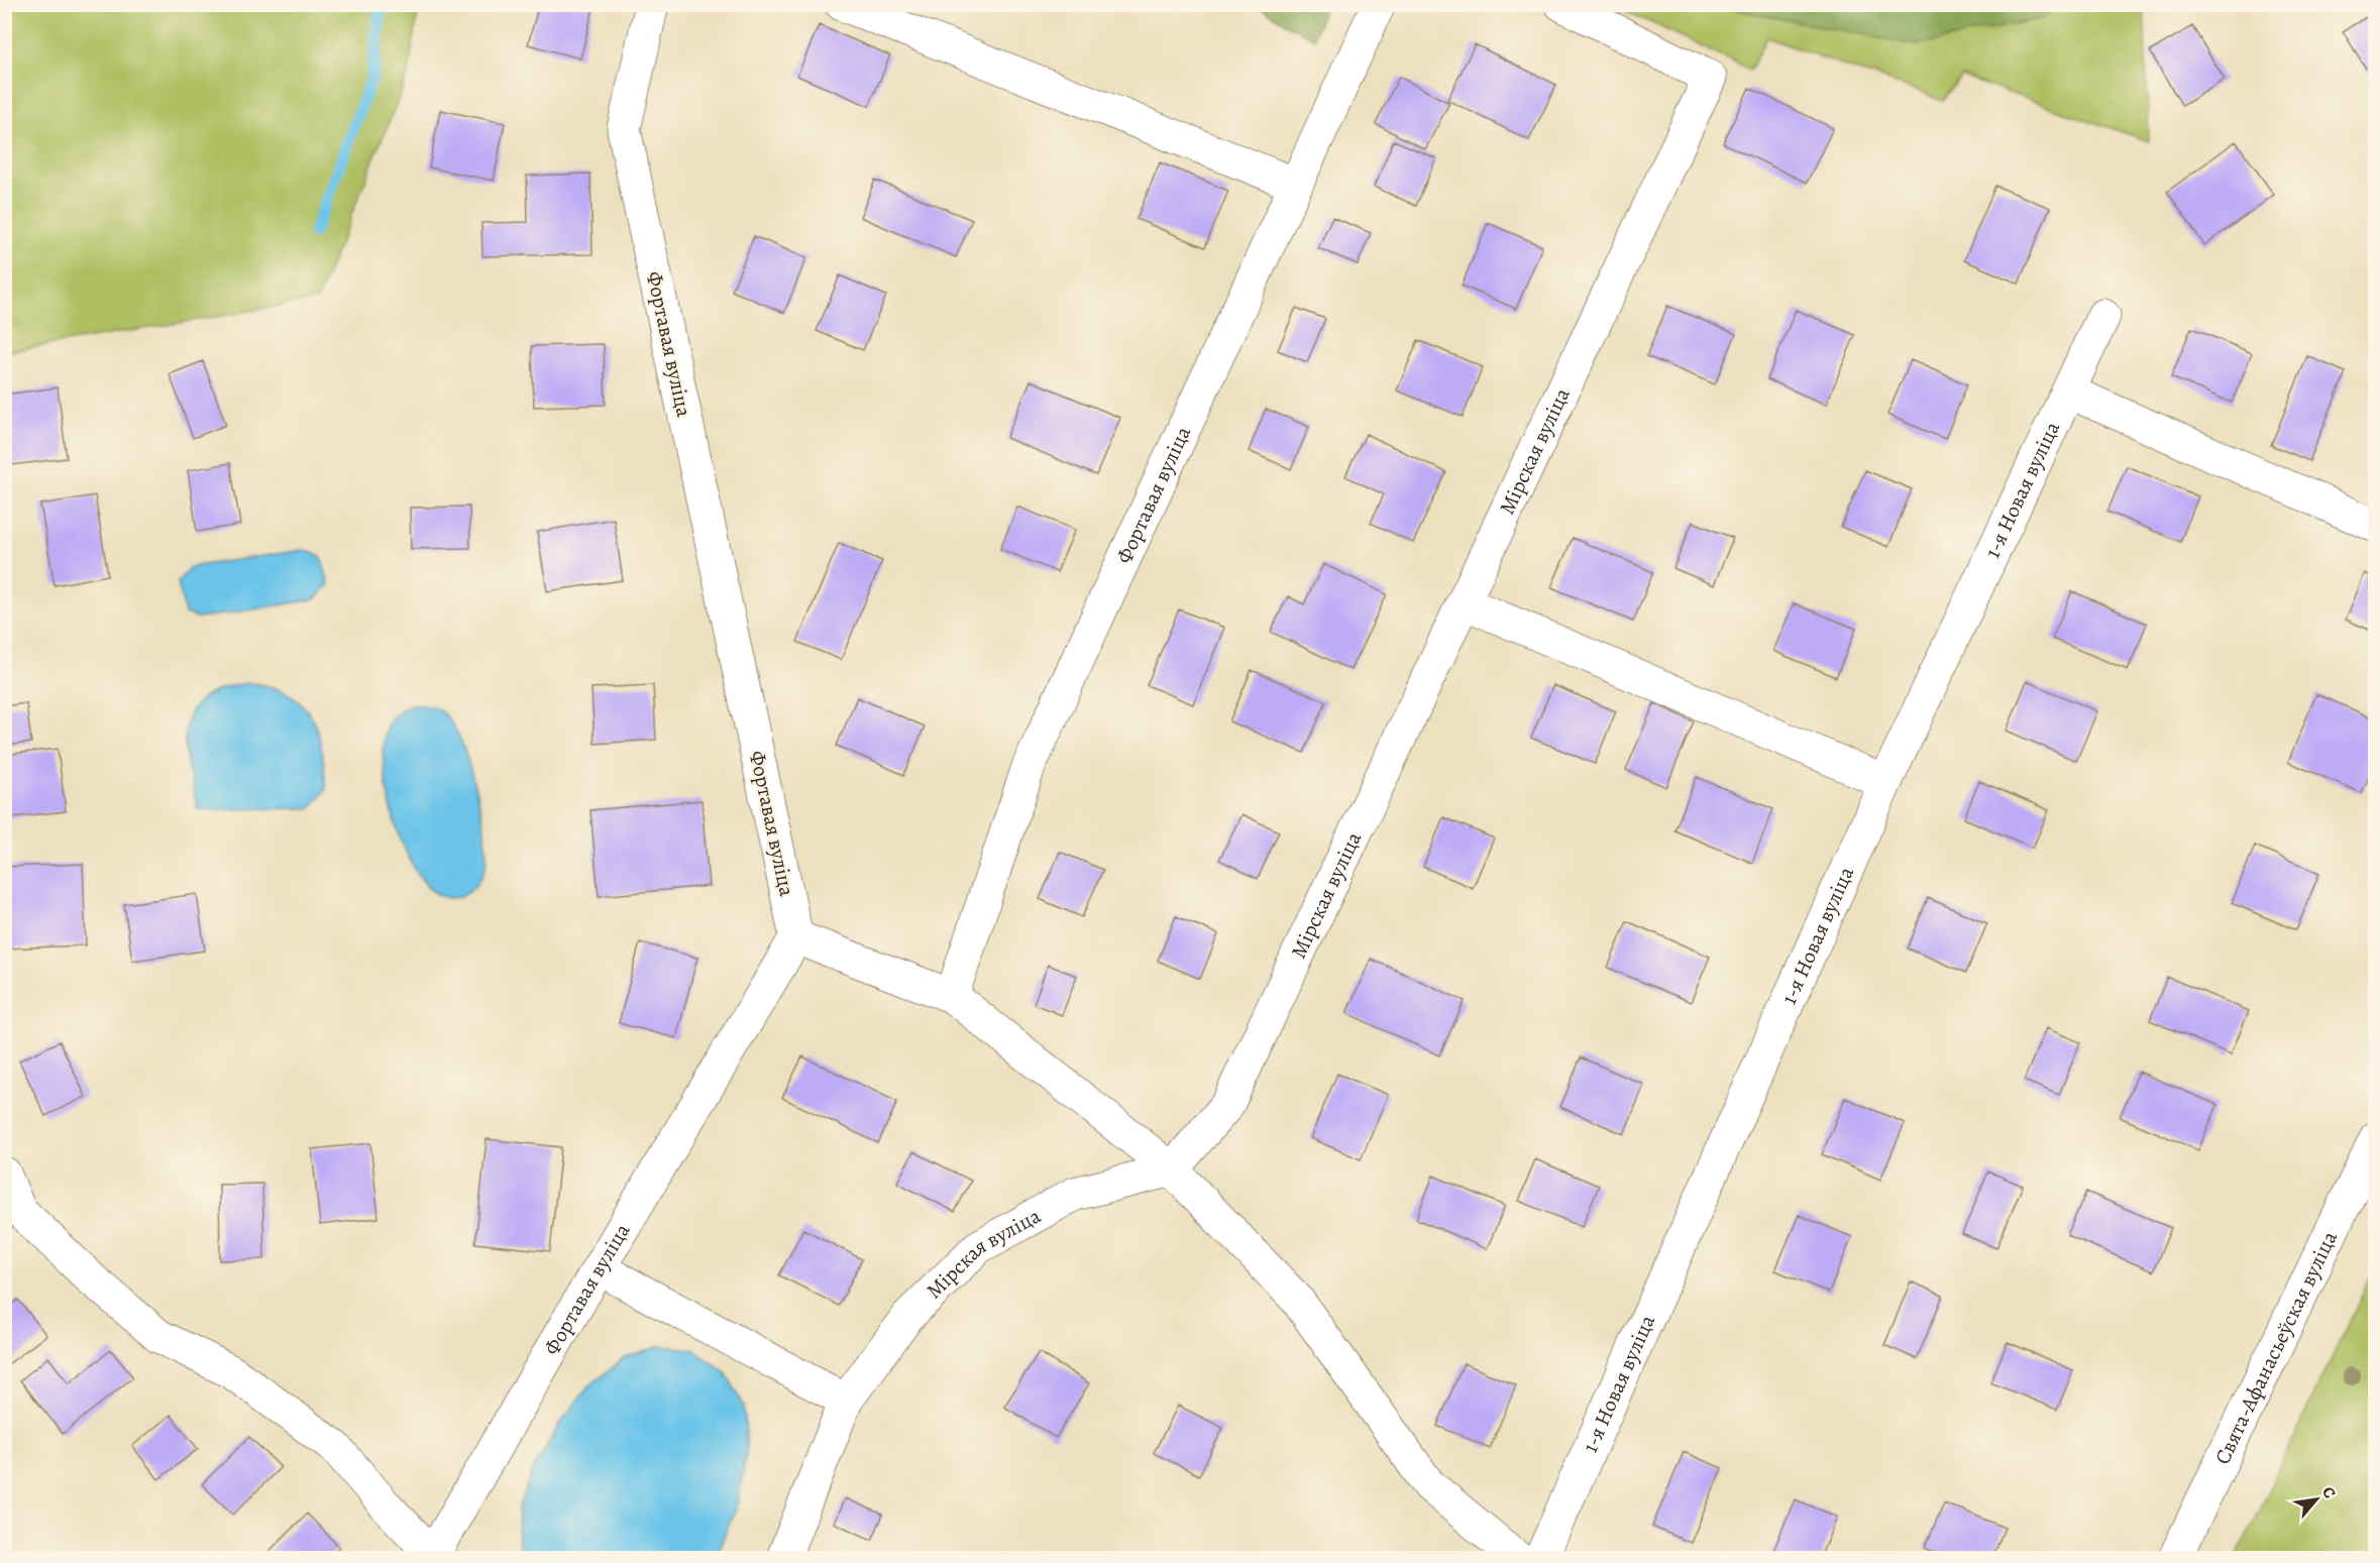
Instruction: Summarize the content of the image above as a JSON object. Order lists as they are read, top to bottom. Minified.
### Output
{"streets":{"street":["Фортавая вуліца","Мірская вуліца","1-я Новая вуліца","Свята-Афанасьеўская вуліца"]},"north":"top right"}
